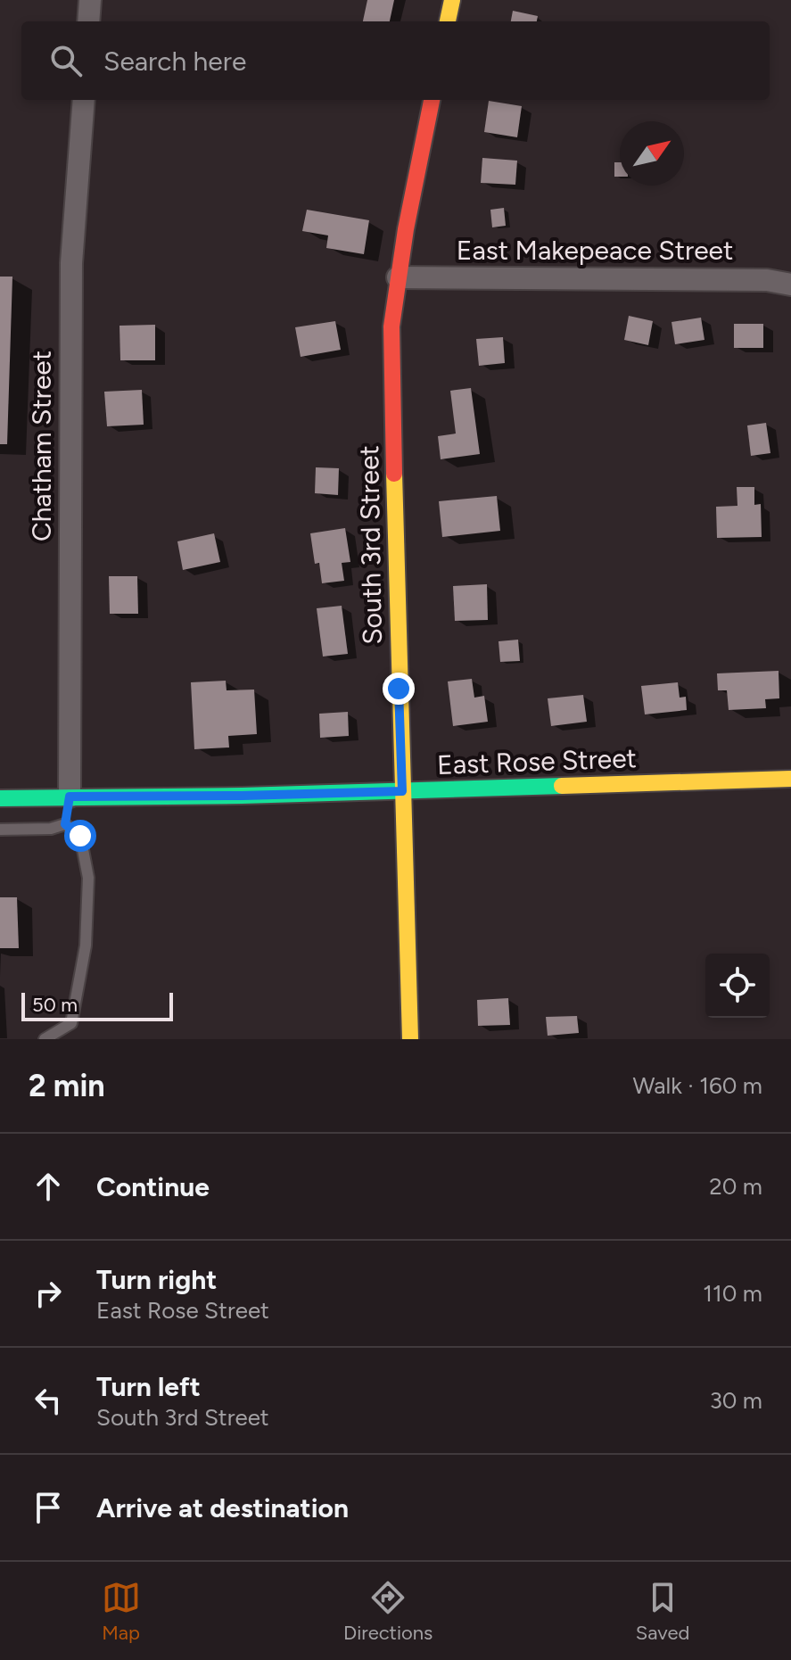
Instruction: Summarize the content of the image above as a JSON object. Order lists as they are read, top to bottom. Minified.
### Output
{"streets":{"street":["East Makepeace Street","Chatham Street","South 3rd Street","East Rose Street"]},"crossings":[["East Makepeace Street","South 3rd Street"],["Chatham Street","East Rose Street"],["South 3rd Street","East Rose Street"]],"scale_bar":"50 m","north":"top right","page":{"search":"Search here","scale":"50 m","heading":["2 min","Walk · 160 m"],"list":[["Continue","20 m"],["Turn right","East Rose Street","110 m"],["Turn left","South 3rd Street","30 m"],"Arrive at destination"],"nav":["Map","Directions","Saved"]}}
